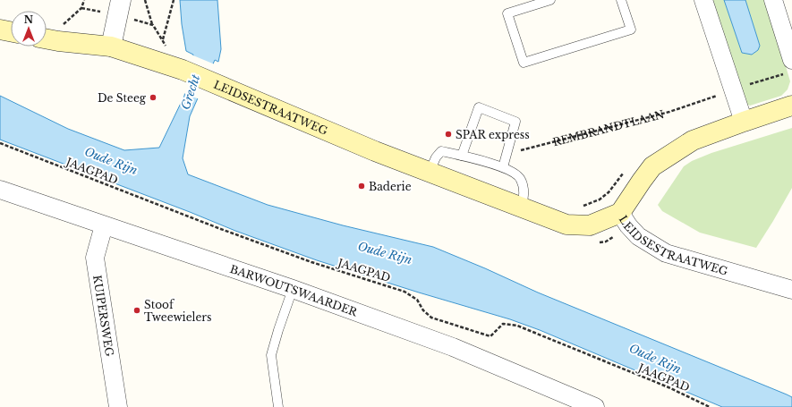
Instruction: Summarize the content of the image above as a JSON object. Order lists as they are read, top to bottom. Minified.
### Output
{"streets":{"main road":["LEIDSESTRAATWEG"],"street":["BARWOUTSWAARDER","KUIPERSWEG"],"path":["REMBRANDTLAAN","JAAGPAD"]},"crossings":[["BARWOUTSWAARDER","KUIPERSWEG"]],"water":["Grecht","Oude Rijn"],"places":["De Steeg","SPAR express","Baderie","Stoof Tweewielers"],"north":"top"}
